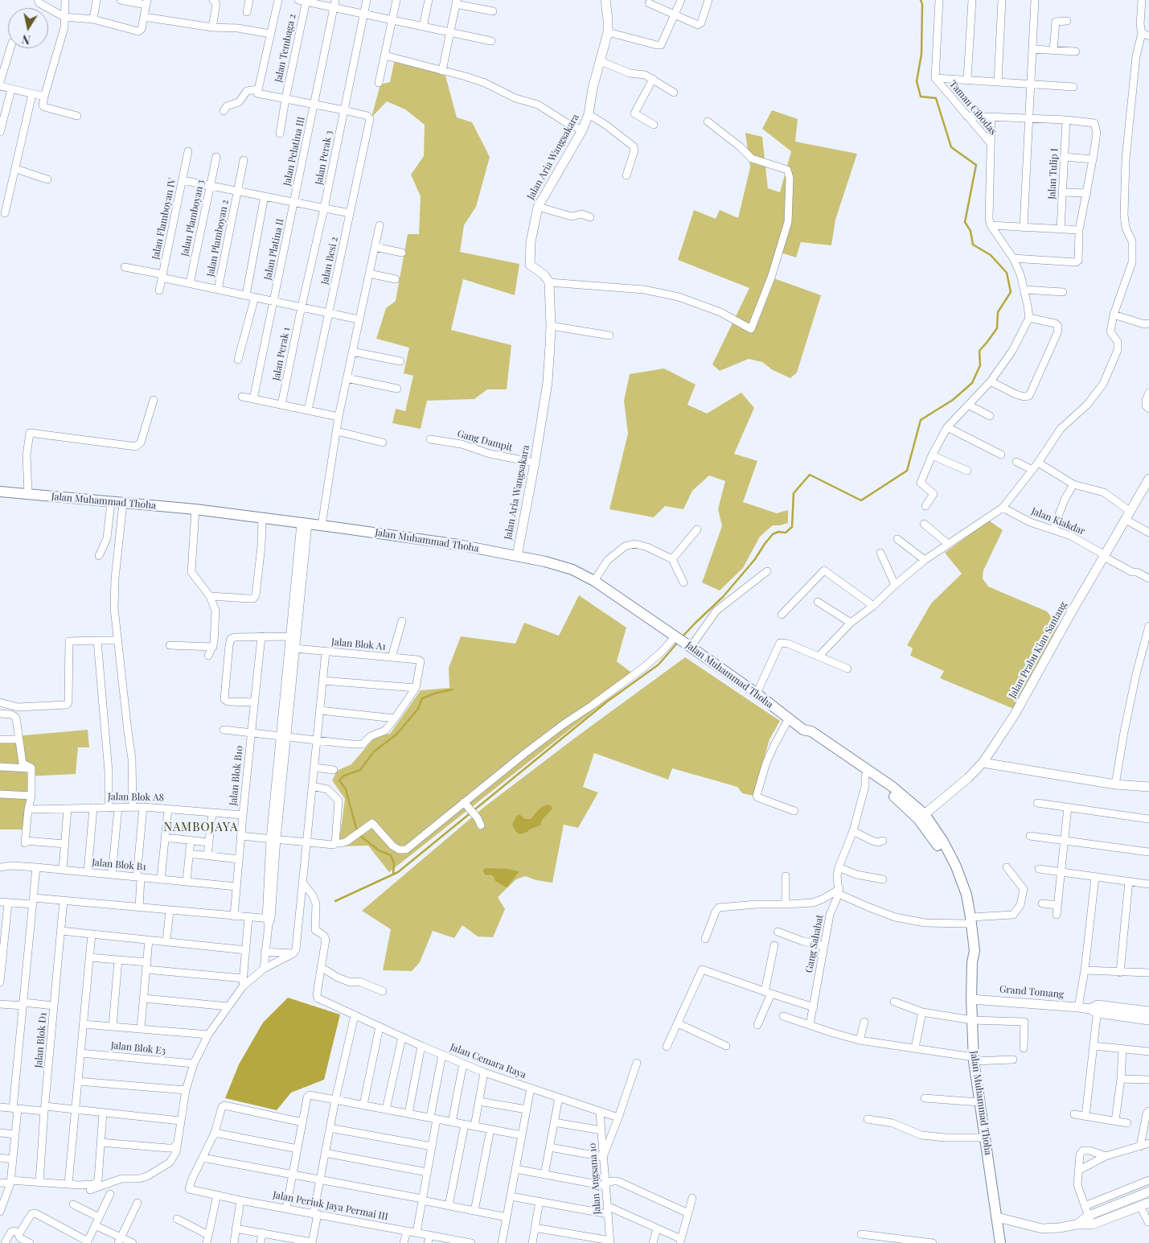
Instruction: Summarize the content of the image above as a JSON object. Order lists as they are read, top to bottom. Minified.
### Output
{"streets":{"main road":["Jalan Muhammad Thoha"],"street":["Jalan Tembaga 2","Taman Cibodas","Jalan Pelatina III","Jalan Aria Wangsakara","Jalan Perak 3","Jalan Tulip I","Jalan Plamboyan 3","Jalan Flamboyan IV","Jalan Plamboyan 2","Jalan Platina II","Jalan Besi 2","Jalan Perak 1","Gang Dampit","Jalan Kiakdar","Jalan Blok A1","Jalan Prabu Kian Santang","Jalan Blok B10","Jalan Blok A8","Jalan Blok B1","Gang Sahabat","Grand Tomang","Jalan Blok D1","Jalan Blok E3","Jalan Cemara Raya","Jalan Angsana 10","Jalan Periuk Jaya Permai III"]},"crossings":[["Jalan Pelatina III","Jalan Platina II"],["Jalan Aria Wangsakara","Gang Dampit"],["Jalan Aria Wangsakara","Jalan Muhammad Thoha"],["Jalan Perak 3","Jalan Besi 2"],["Jalan Perak 3","Jalan Perak 1"],["Jalan Muhammad Thoha","Jalan Prabu Kian Santang"],["Jalan Muhammad Thoha","Gang Sahabat"],["Jalan Muhammad Thoha","Grand Tomang"],["Jalan Kiakdar","Jalan Prabu Kian Santang"],["Jalan Blok B10","Jalan Blok A8"],["Jalan Blok B10","Jalan Blok B1"],["Jalan Cemara Raya","Jalan Angsana 10"]],"districts":["NAMBOJAYA"],"north":"bottom"}
